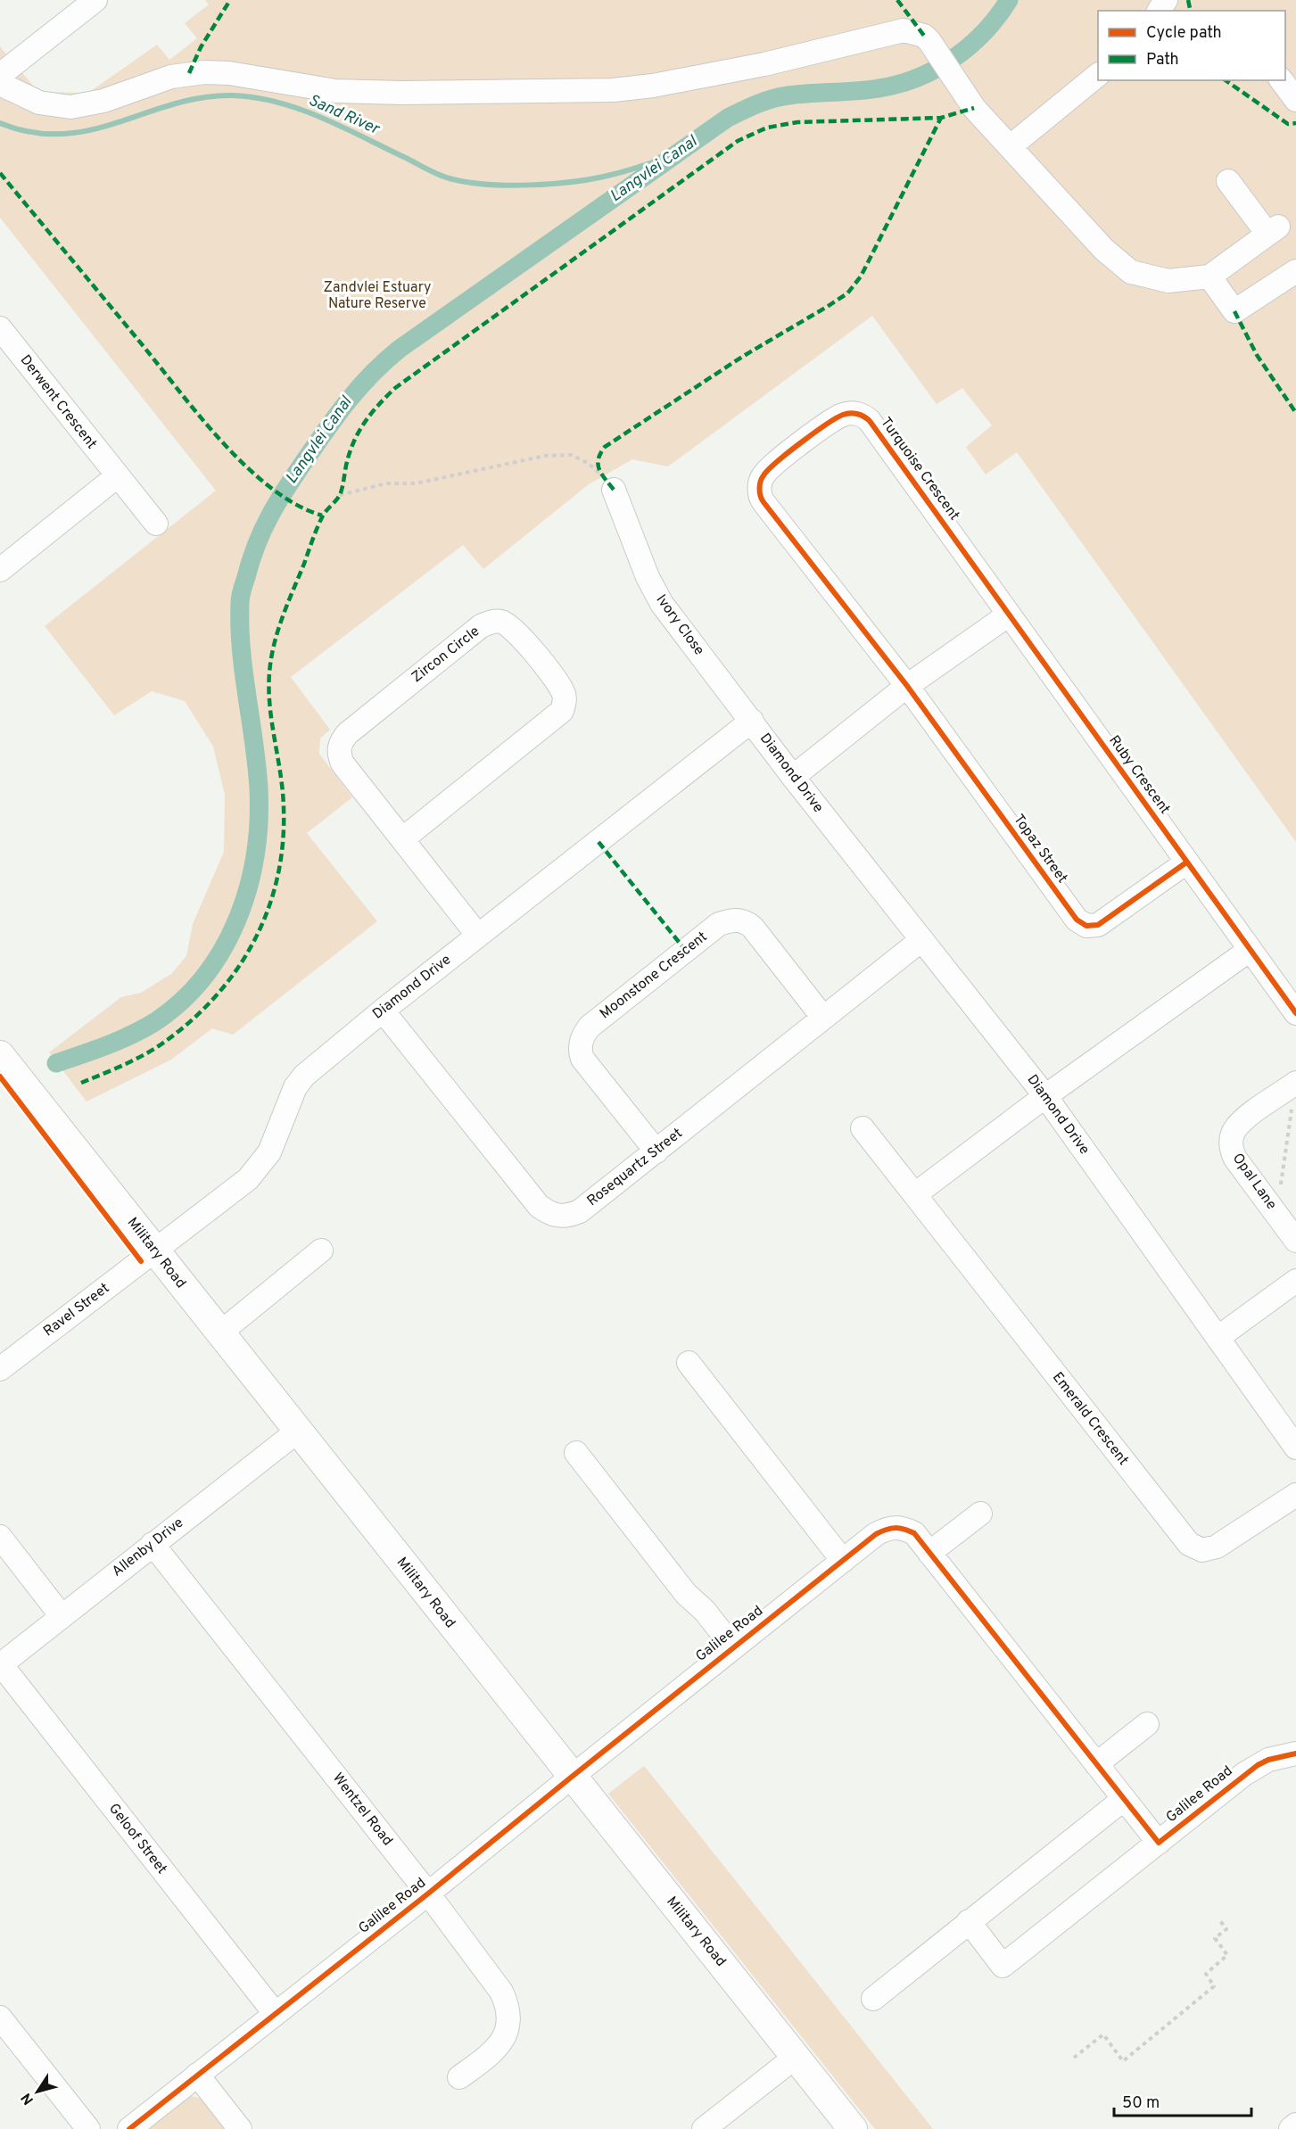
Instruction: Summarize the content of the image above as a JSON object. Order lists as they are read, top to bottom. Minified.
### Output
{"streets":{"main road":["Military Road"],"street":["Derwent Crescent","Turquoise Crescent","Ivory Close","Zircon Circle","Diamond Drive","Ruby Crescent","Topaz Street","Moonstone Crescent","Rosequartz Street","Opal Lane","Ravel Street","Emerald Crescent","Allenby Drive","Galilee Road","Wentzel Road","Geloof Street"]},"crossings":[["Turquoise Crescent","Ruby Crescent"],["Turquoise Crescent","Topaz Street"],["Ivory Close","Diamond Drive"],["Zircon Circle","Diamond Drive"],["Diamond Drive","Rosequartz Street"],["Diamond Drive","Military Road"],["Diamond Drive","Ravel Street"],["Ruby Crescent","Topaz Street"],["Moonstone Crescent","Rosequartz Street"],["Military Road","Ravel Street"],["Military Road","Allenby Drive"],["Military Road","Galilee Road"],["Allenby Drive","Wentzel Road"],["Allenby Drive","Geloof Street"],["Galilee Road","Wentzel Road"],["Galilee Road","Geloof Street"]],"water":["Sand River","Langvlei Canal"],"parks":["Zandvlei Estuary Nature Reserve"],"legend":["Cycle path","Path"],"scale_bar":"50 m","north":"bottom left"}
